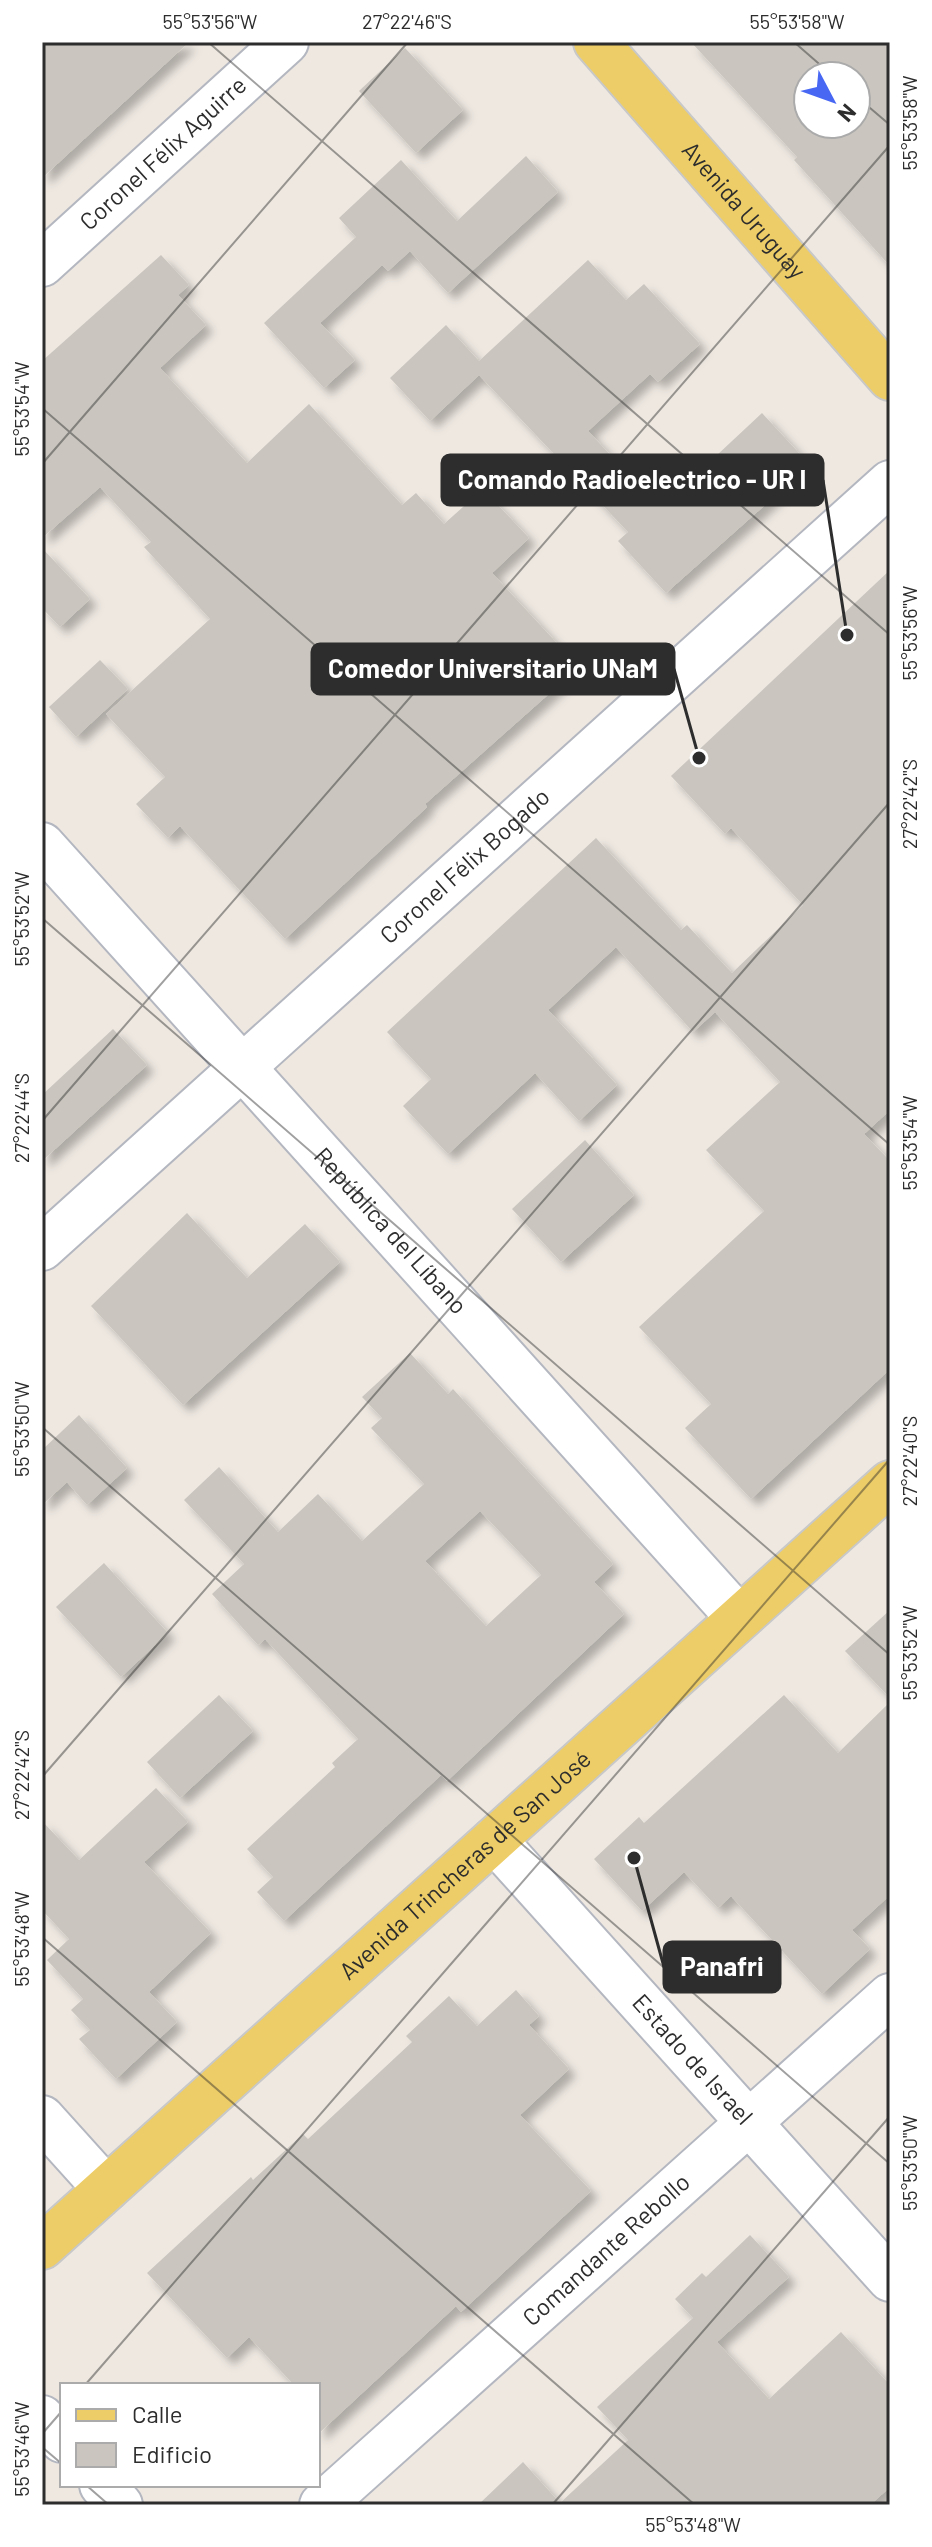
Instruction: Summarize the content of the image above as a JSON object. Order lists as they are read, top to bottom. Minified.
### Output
{"streets":{"main road":["Avenida Uruguay","Avenida Trincheras de San José"],"street":["Coronel Félix Aguirre","Coronel Félix Bogado","República del Líbano","Estado de Israel","Comandante Rebollo"]},"crossings":[["Coronel Félix Bogado","República del Líbano"],["República del Líbano","Avenida Trincheras de San José"],["Avenida Trincheras de San José","Estado de Israel"],["Estado de Israel","Comandante Rebollo"]],"places":["Comando Radioelectrico - UR I","Comedor Universitario UNaM","Panafri"],"legend":["Calle","Edificio"],"north":"bottom right","coordinates":["55°53'56\"W","27°22'46\"S","55°53'58\"W","55°53'54\"W","27°22'42\"S","55°53'52\"W","27°22'44\"S","55°53'50\"W","27°22'40\"S","55°53'48\"W","55°53'46\"W"]}
